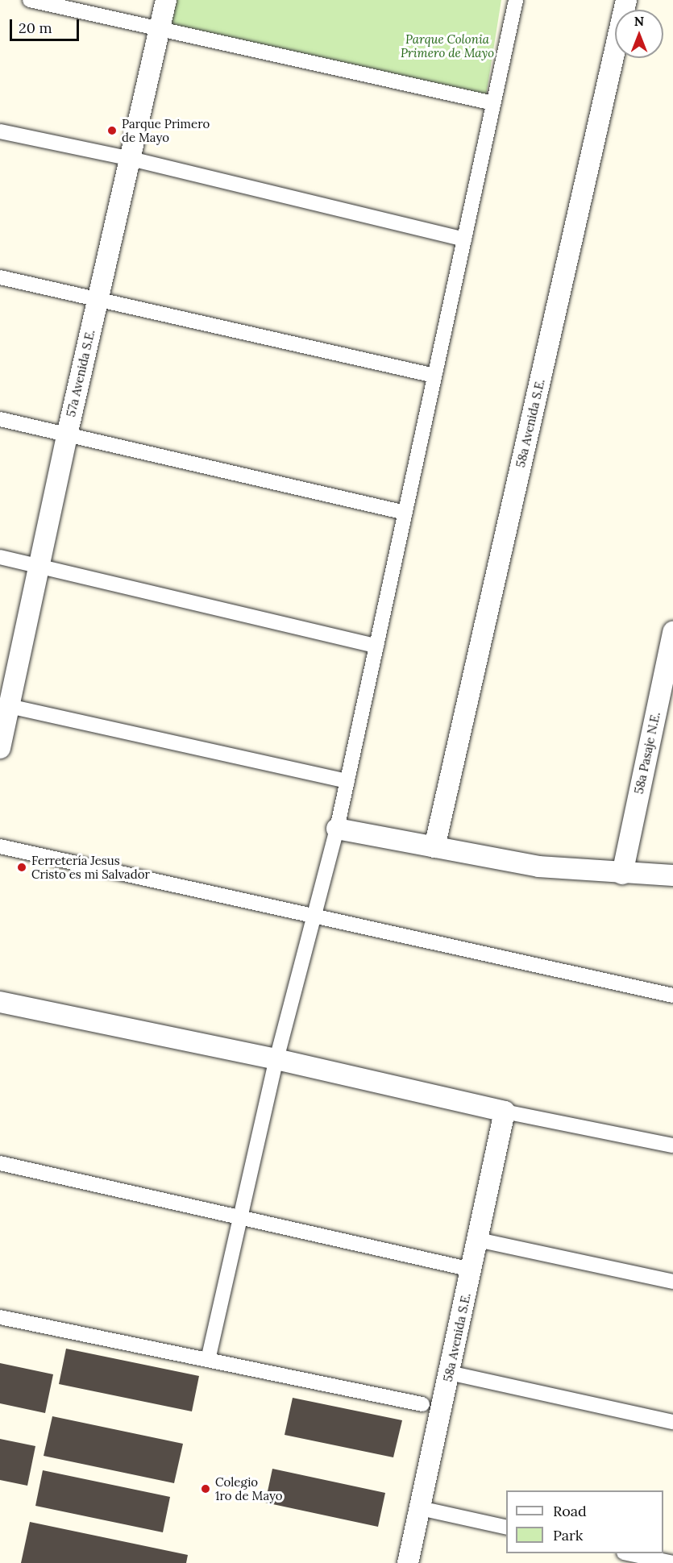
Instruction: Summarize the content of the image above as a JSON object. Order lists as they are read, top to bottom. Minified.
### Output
{"streets":{"street":["57a Avenida S.E.","58a Avenida S.E.","58a Pasaje N.E."]},"parks":["Parque Colonia Primero de Mayo"],"places":["Parque Primero de Mayo","Ferretería Jesus Cristo es mi Salvador","Colegio 1ro de Mayo"],"legend":["Road","Park"],"scale_bar":"20 m","north":"top"}
